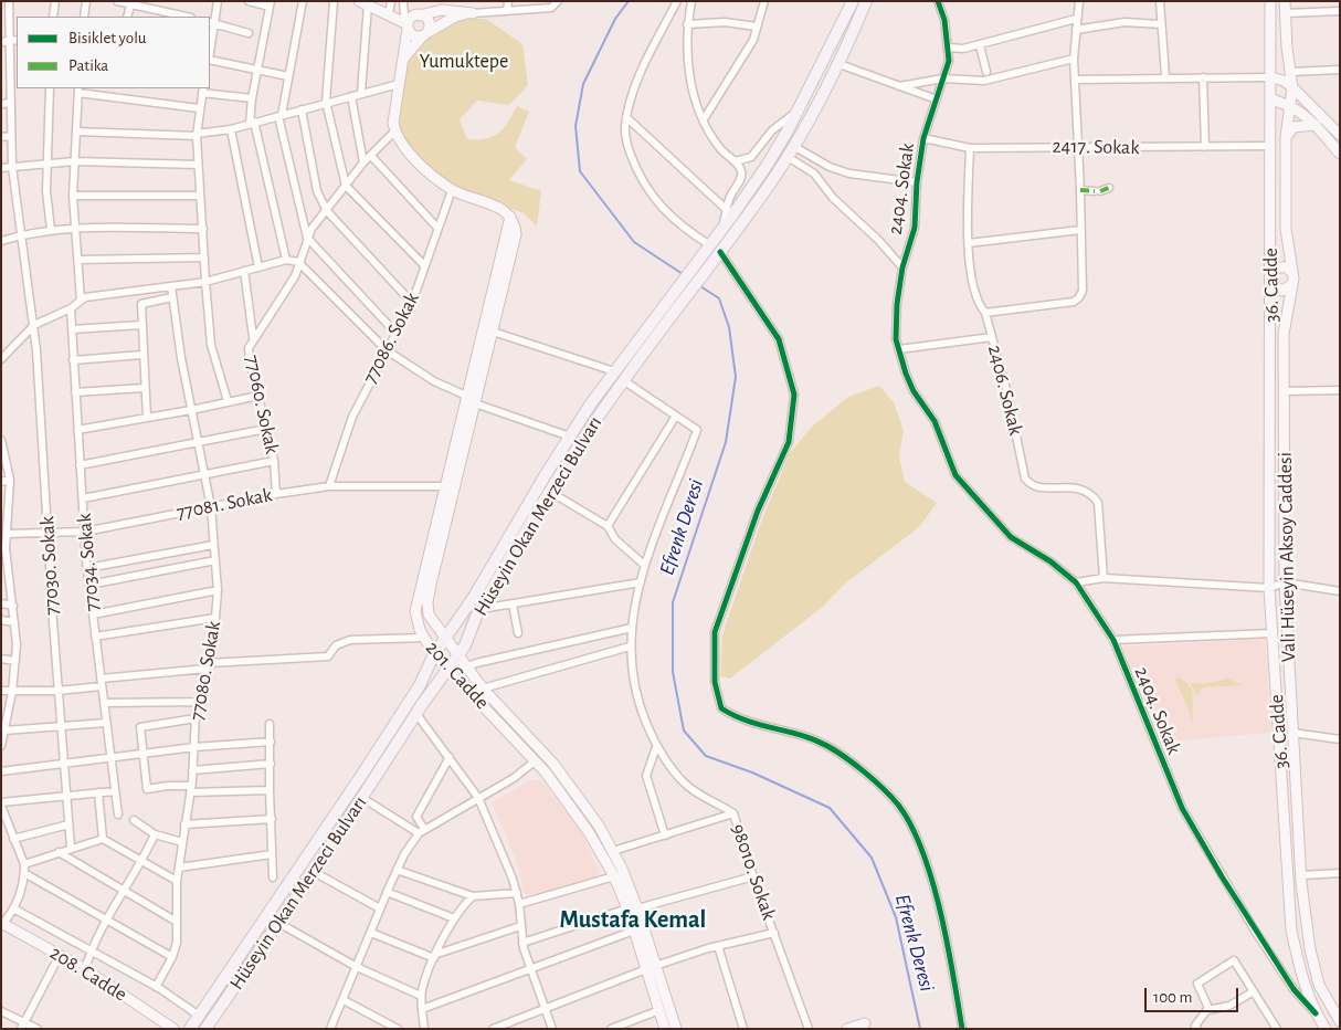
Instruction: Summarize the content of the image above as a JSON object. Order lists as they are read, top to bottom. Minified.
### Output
{"streets":{"main road":["36. Cadde","Hüseyin Okan Merzeci Bulvarı","Vali Hüseyin Aksoy Caddesi","201. Cadde","208. Cadde"],"street":["2417. Sokak","2404. Sokak","77086. Sokak","2406. Sokak","77060. Sokak","77081. Sokak","77034. Sokak","77030. Sokak","77080. Sokak","98010. Sokak"]},"crossings":[["2417. Sokak","2404. Sokak"],["2417. Sokak","36. Cadde"],["2417. Sokak","2406. Sokak"],["2404. Sokak","36. Cadde"],["36. Cadde","Vali Hüseyin Aksoy Caddesi"],["77086. Sokak","77081. Sokak"],["77060. Sokak","77081. Sokak"],["77081. Sokak","77034. Sokak"],["77081. Sokak","77030. Sokak"],["77081. Sokak","77080. Sokak"],["77081. Sokak","201. Cadde"],["Hüseyin Okan Merzeci Bulvarı","201. Cadde"]],"districts":["Mustafa Kemal"],"water":["Efrenk Deresi"],"parks":["Yumuktepe"],"legend":["Bisiklet yolu","Patika"],"scale_bar":"100 m"}
